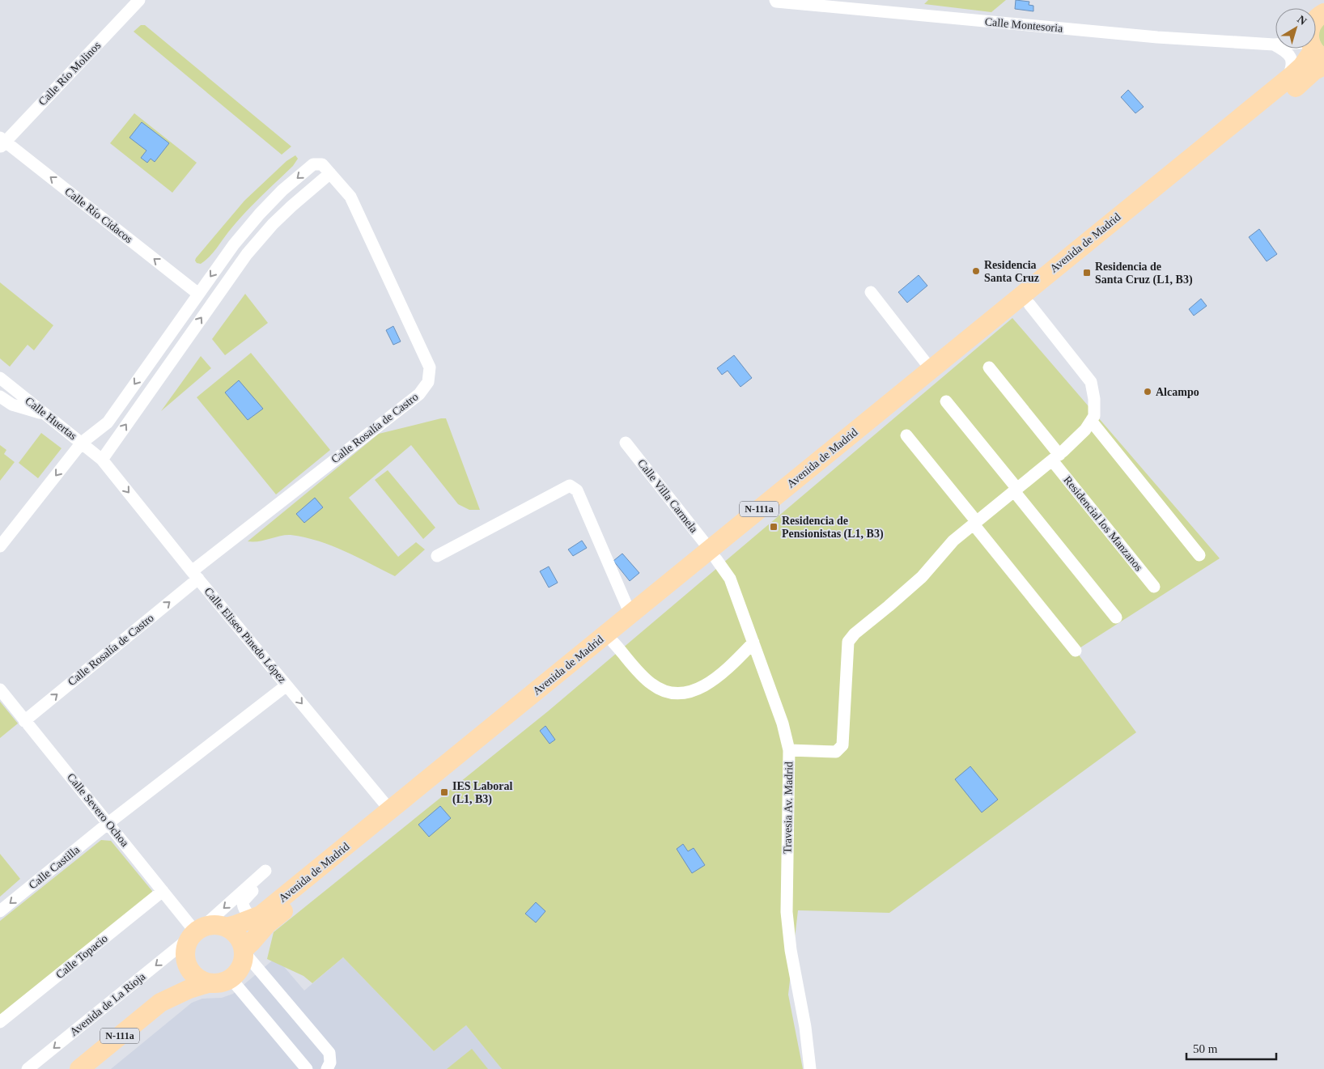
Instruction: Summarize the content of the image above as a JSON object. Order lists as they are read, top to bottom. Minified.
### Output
{"streets":{"main road":["Avenida de Madrid","N-111a"],"street":["Calle Montesoria","Calle Río Molinos","Calle Río Cidacos","Calle Huertas","Calle Rosalía de Castro","Calle Villa Carmela","Residencial los Manzanos","Calle Eliseo Pinedo López","Travesia Av. Madrid","Calle Severo Ochoa","Calle Castilla","Calle Topacio","Avenida de La Rioja"]},"crossings":[["Calle Río Molinos","Calle Río Cidacos"],["Calle Río Cidacos","Calle Rosalía de Castro"],["Avenida de Madrid","Calle Villa Carmela"],["Avenida de Madrid","N-111a"],["Avenida de Madrid","Calle Eliseo Pinedo López"],["Avenida de Madrid","Travesia Av. Madrid"],["Avenida de Madrid","Calle Severo Ochoa"],["Avenida de Madrid","Avenida de La Rioja"],["Calle Huertas","Calle Eliseo Pinedo López"],["Calle Rosalía de Castro","Calle Eliseo Pinedo López"],["Calle Rosalía de Castro","Calle Severo Ochoa"],["Calle Villa Carmela","Travesia Av. Madrid"],["N-111a","Calle Severo Ochoa"],["N-111a","Avenida de La Rioja"],["Calle Eliseo Pinedo López","Calle Castilla"],["Calle Severo Ochoa","Calle Castilla"],["Calle Severo Ochoa","Calle Topacio"],["Calle Severo Ochoa","Avenida de La Rioja"]],"one_way":["Calle Río Cidacos","Calle Eliseo Pinedo López","Calle Castilla"],"places":{"other":["Residencia Santa Cruz","Alcampo"],"transit":["Residencia de Santa Cruz (L1, B3)","Residencia de Pensionistas (L1, B3)","IES Laboral (L1, B3)"]},"scale_bar":"50 m","north":"top right"}
